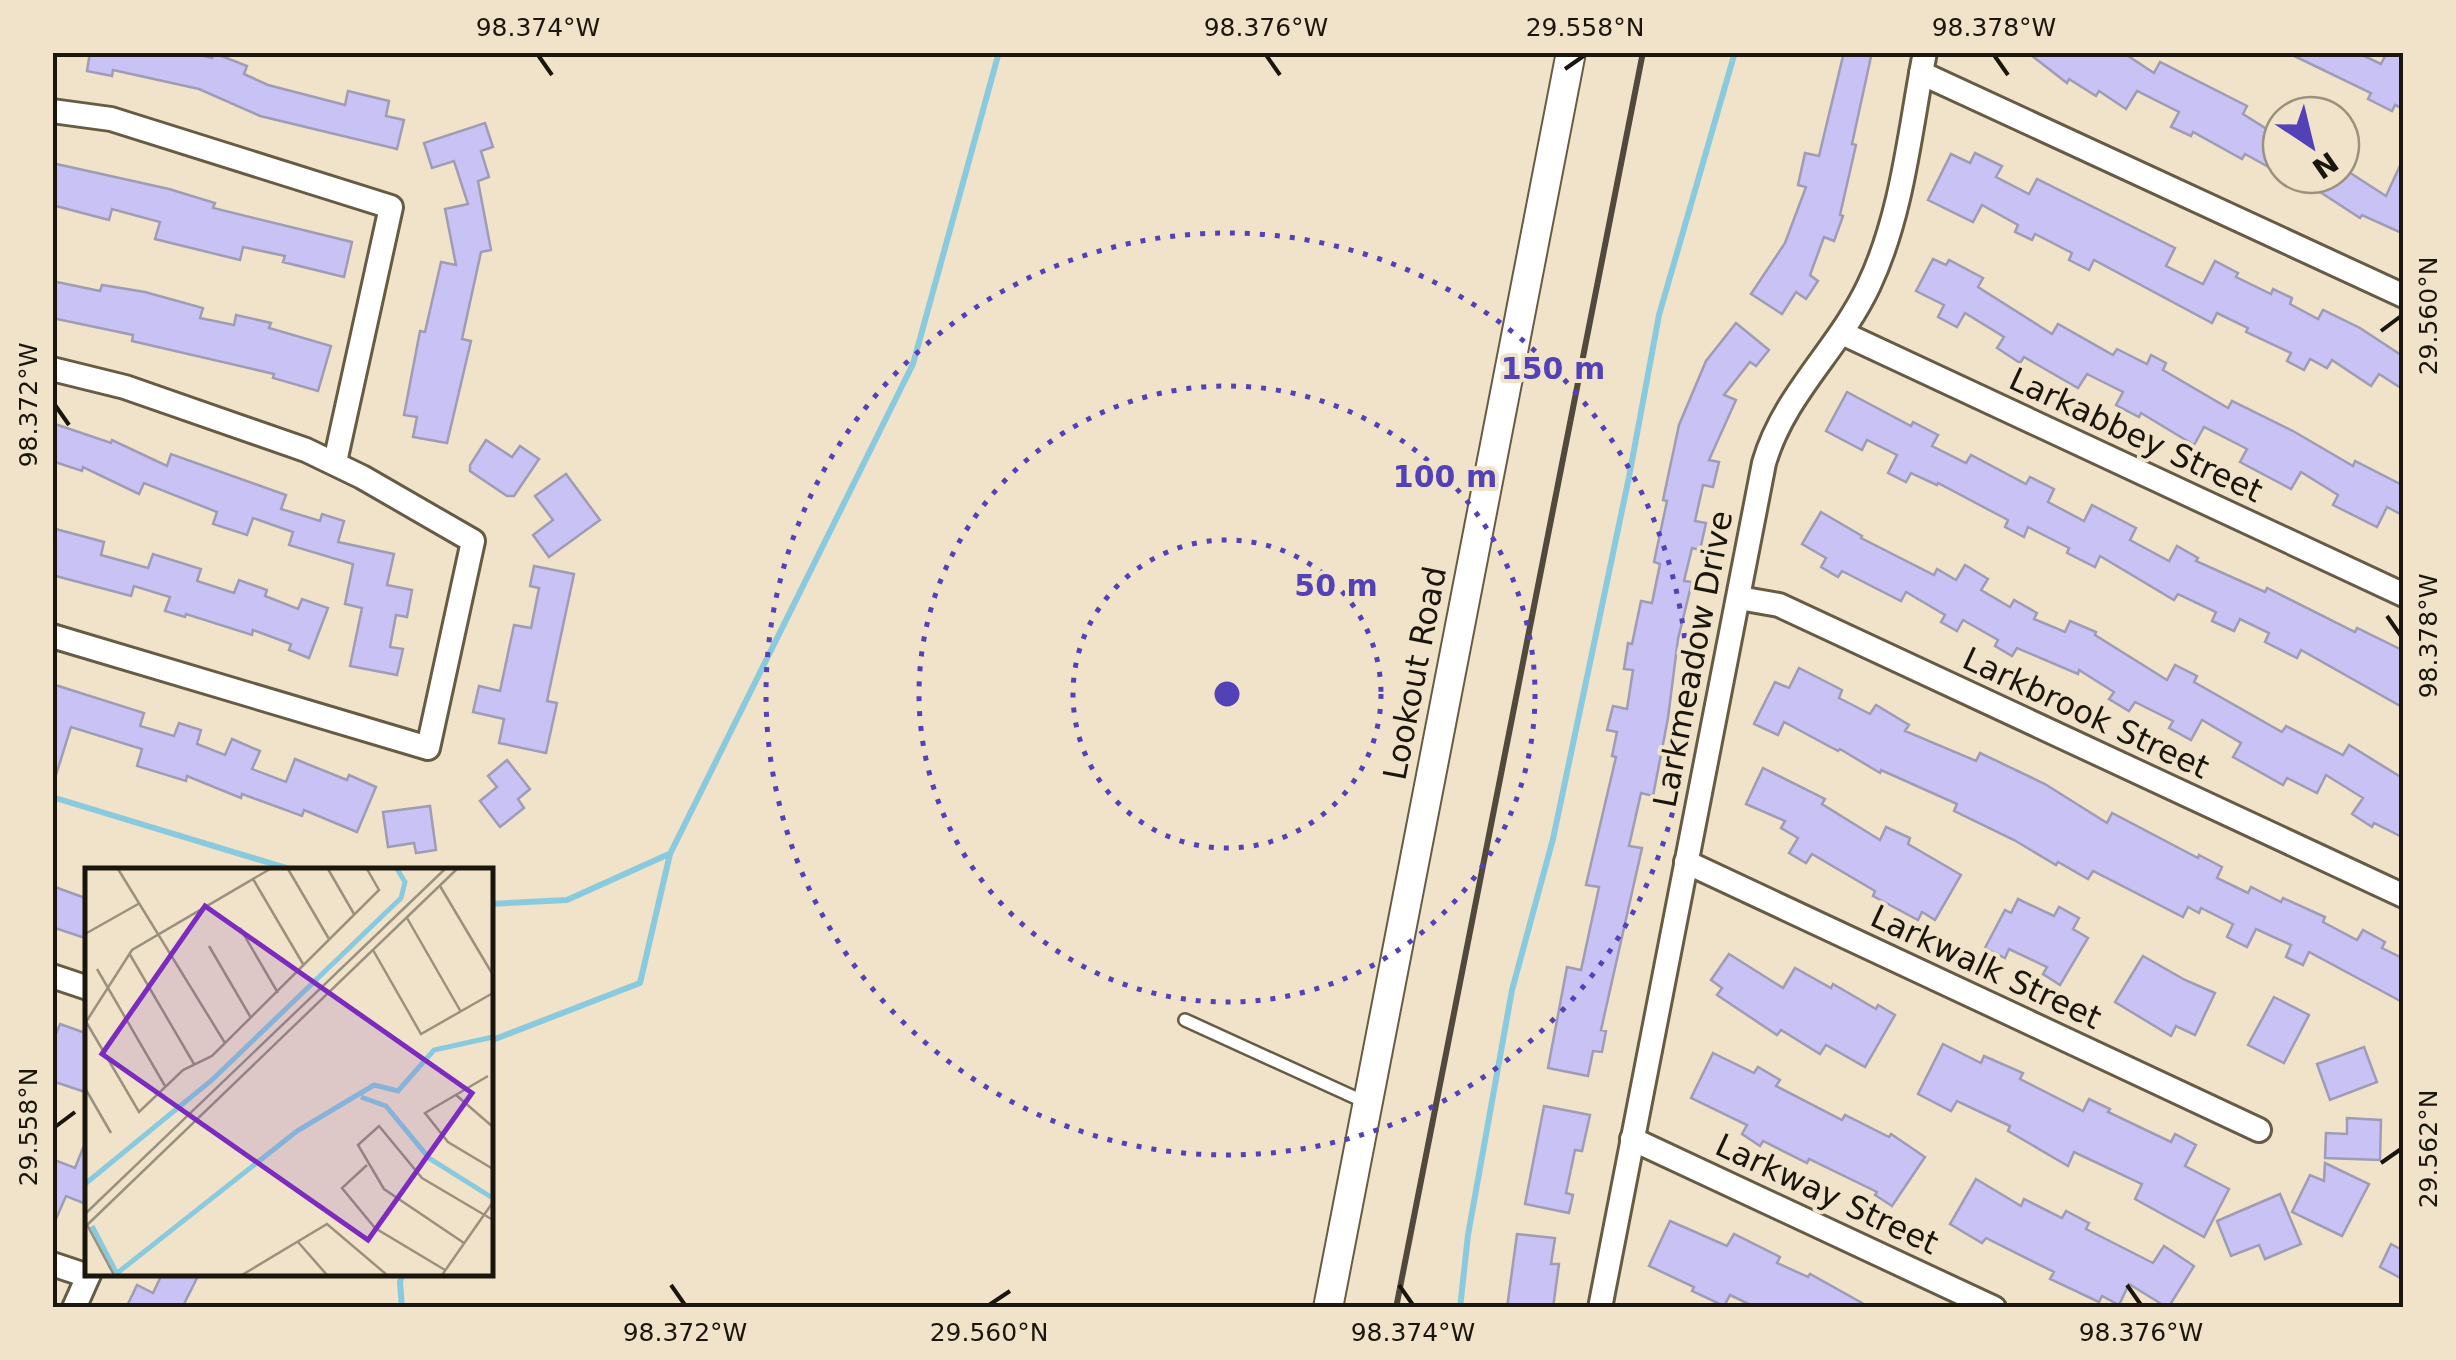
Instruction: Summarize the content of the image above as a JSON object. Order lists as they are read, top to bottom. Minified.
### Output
{"streets":{"street":["Larkabbey Street","Larkmeadow Drive","Lookout Road","Larkbrook Street","Larkwalk Street","Larkway Street"]},"crossings":[["Larkabbey Street","Larkmeadow Drive"],["Larkmeadow Drive","Larkbrook Street"],["Larkmeadow Drive","Larkwalk Street"],["Larkmeadow Drive","Larkway Street"]],"north":"bottom right","coordinates":["98.374°W","98.376°W","29.558°N","98.378°W","29.560°N","98.372°W","29.562°N"],"rings":["150 m","100 m","50 m"]}
